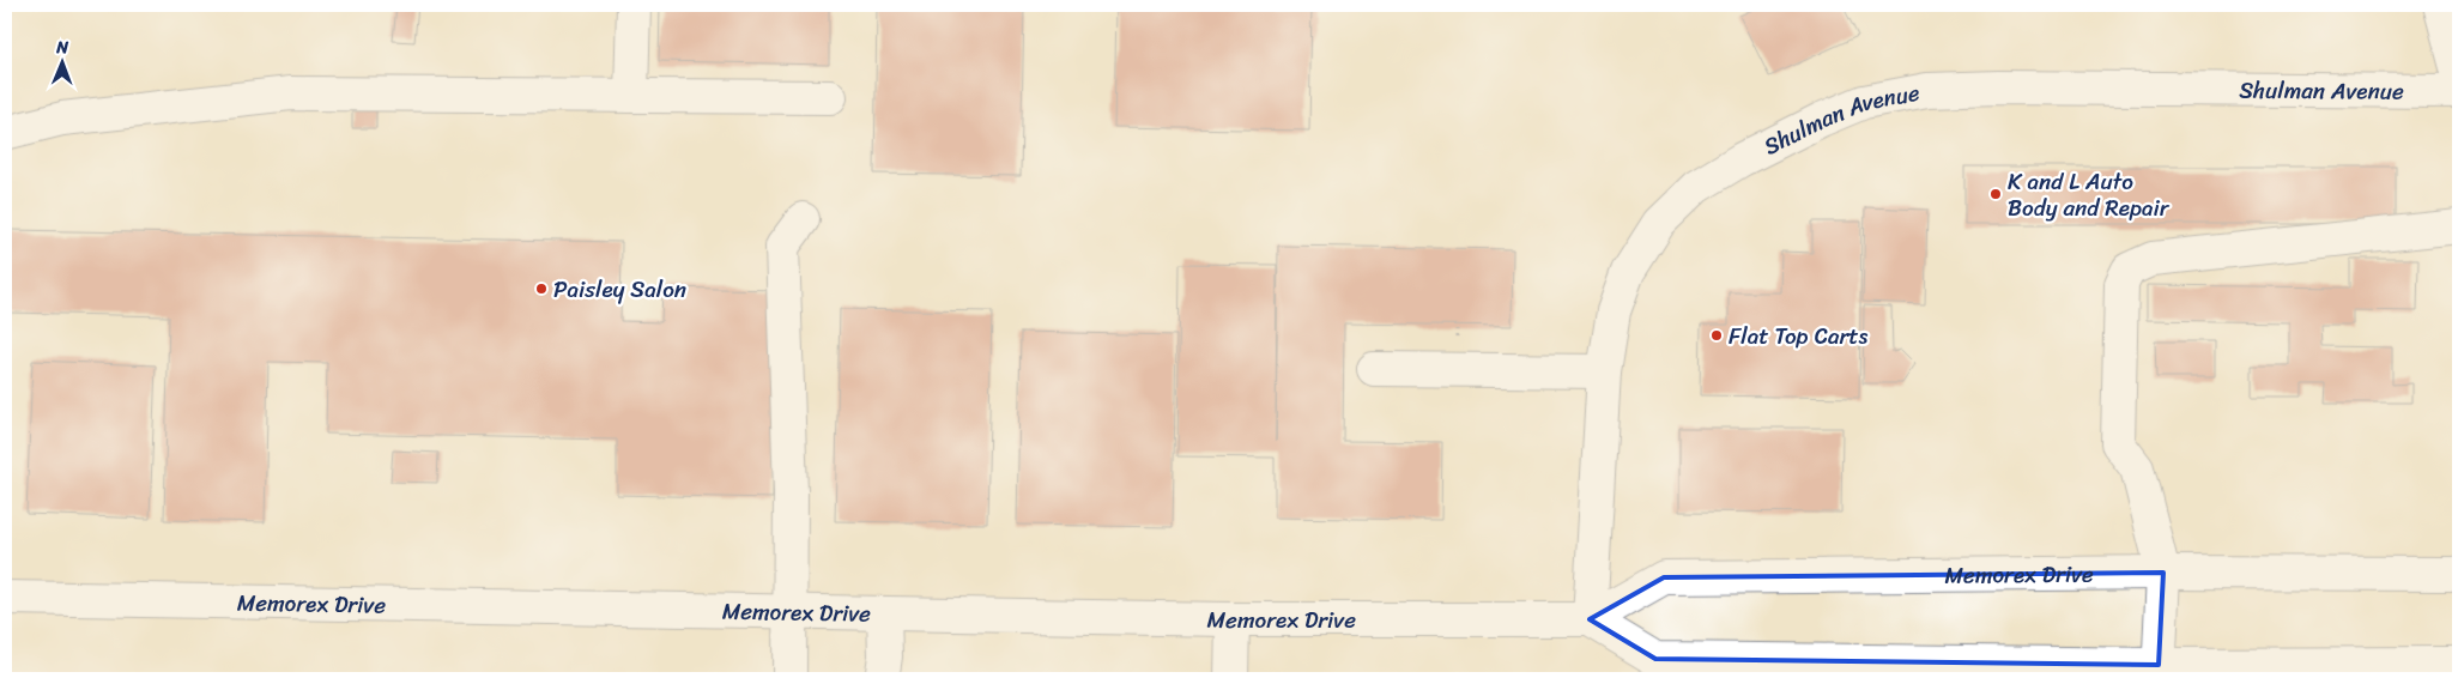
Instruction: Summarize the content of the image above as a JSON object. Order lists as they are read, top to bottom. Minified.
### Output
{"streets":{"street":["Shulman Avenue","Memorex Drive"]},"crossings":[["Shulman Avenue","Memorex Drive"]],"places":["K and L Auto Body and Repair","Paisley Salon","Flat Top Carts"],"north":"top"}
